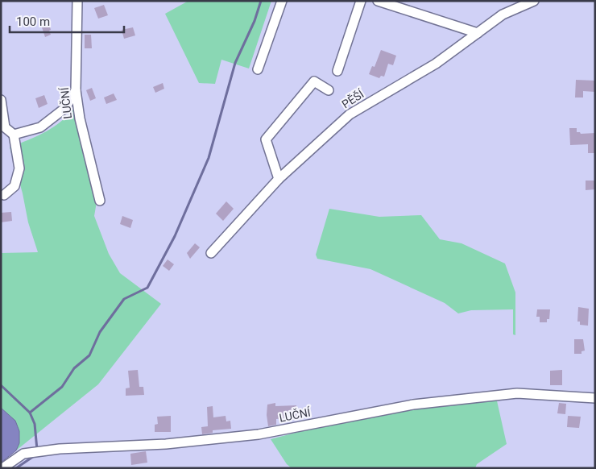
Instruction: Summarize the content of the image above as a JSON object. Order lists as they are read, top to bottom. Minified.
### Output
{"streets":{"street":["PĚŠÍ","LUČNÍ"]},"scale_bar":"100 m"}
